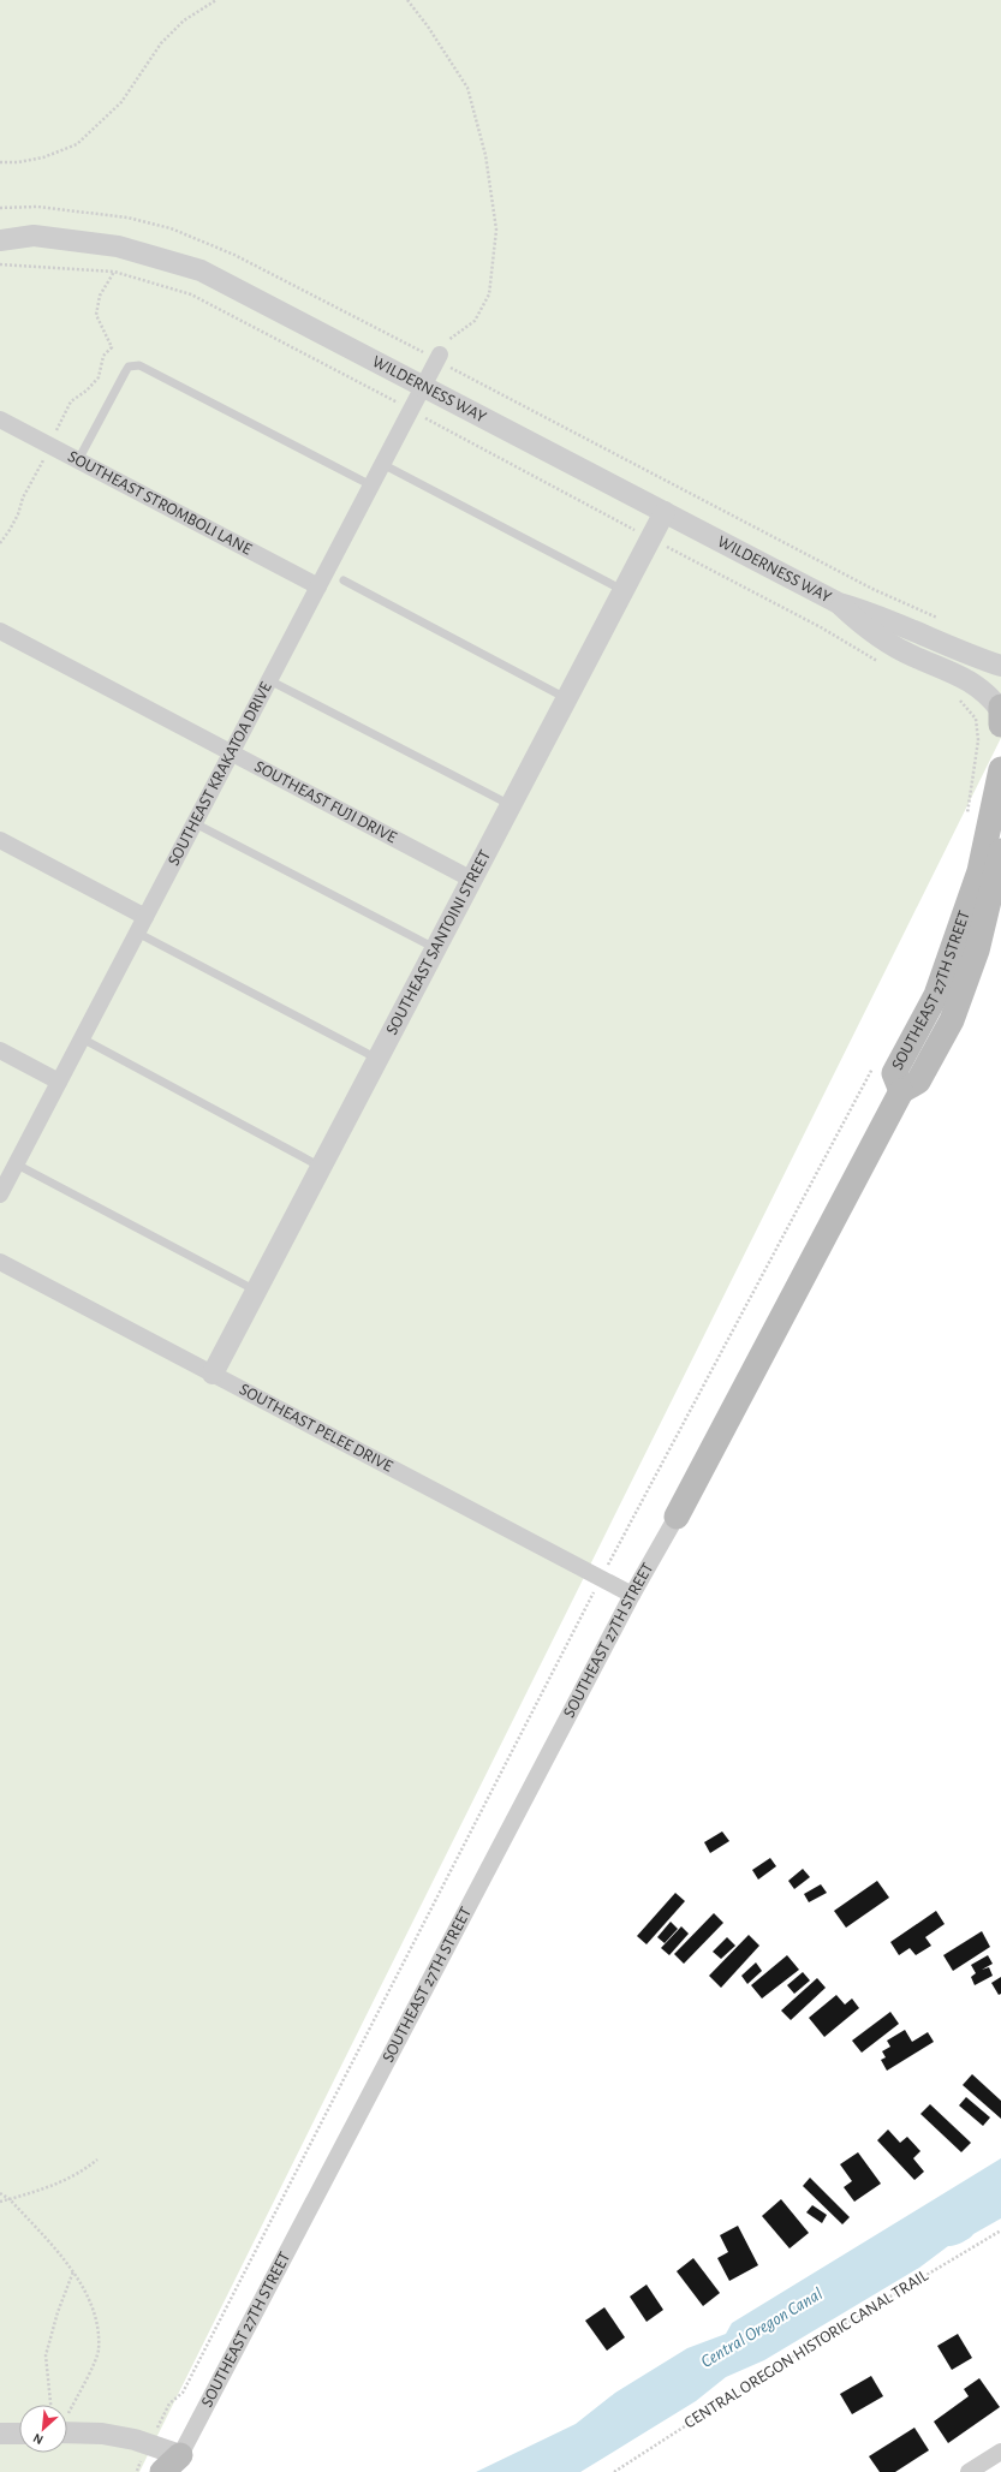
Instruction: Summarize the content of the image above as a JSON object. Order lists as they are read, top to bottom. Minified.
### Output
{"streets":{"main road":["SOUTHEAST 27TH STREET"],"street":["WILDERNESS WAY","SOUTHEAST STROMBOLI LANE","SOUTHEAST KRAKATOA DRIVE","SOUTHEAST FUJI DRIVE","SOUTHEAST SANTOINI STREET","SOUTHEAST PELEE DRIVE"],"path":["CENTRAL OREGON HISTORIC CANAL TRAIL"]},"crossings":[["WILDERNESS WAY","SOUTHEAST KRAKATOA DRIVE"],["WILDERNESS WAY","SOUTHEAST SANTOINI STREET"],["SOUTHEAST STROMBOLI LANE","SOUTHEAST KRAKATOA DRIVE"],["SOUTHEAST KRAKATOA DRIVE","SOUTHEAST FUJI DRIVE"],["SOUTHEAST FUJI DRIVE","SOUTHEAST SANTOINI STREET"],["SOUTHEAST SANTOINI STREET","SOUTHEAST PELEE DRIVE"],["SOUTHEAST 27TH STREET","SOUTHEAST PELEE DRIVE"]],"water":["Central Oregon Canal"],"north":"bottom left"}
